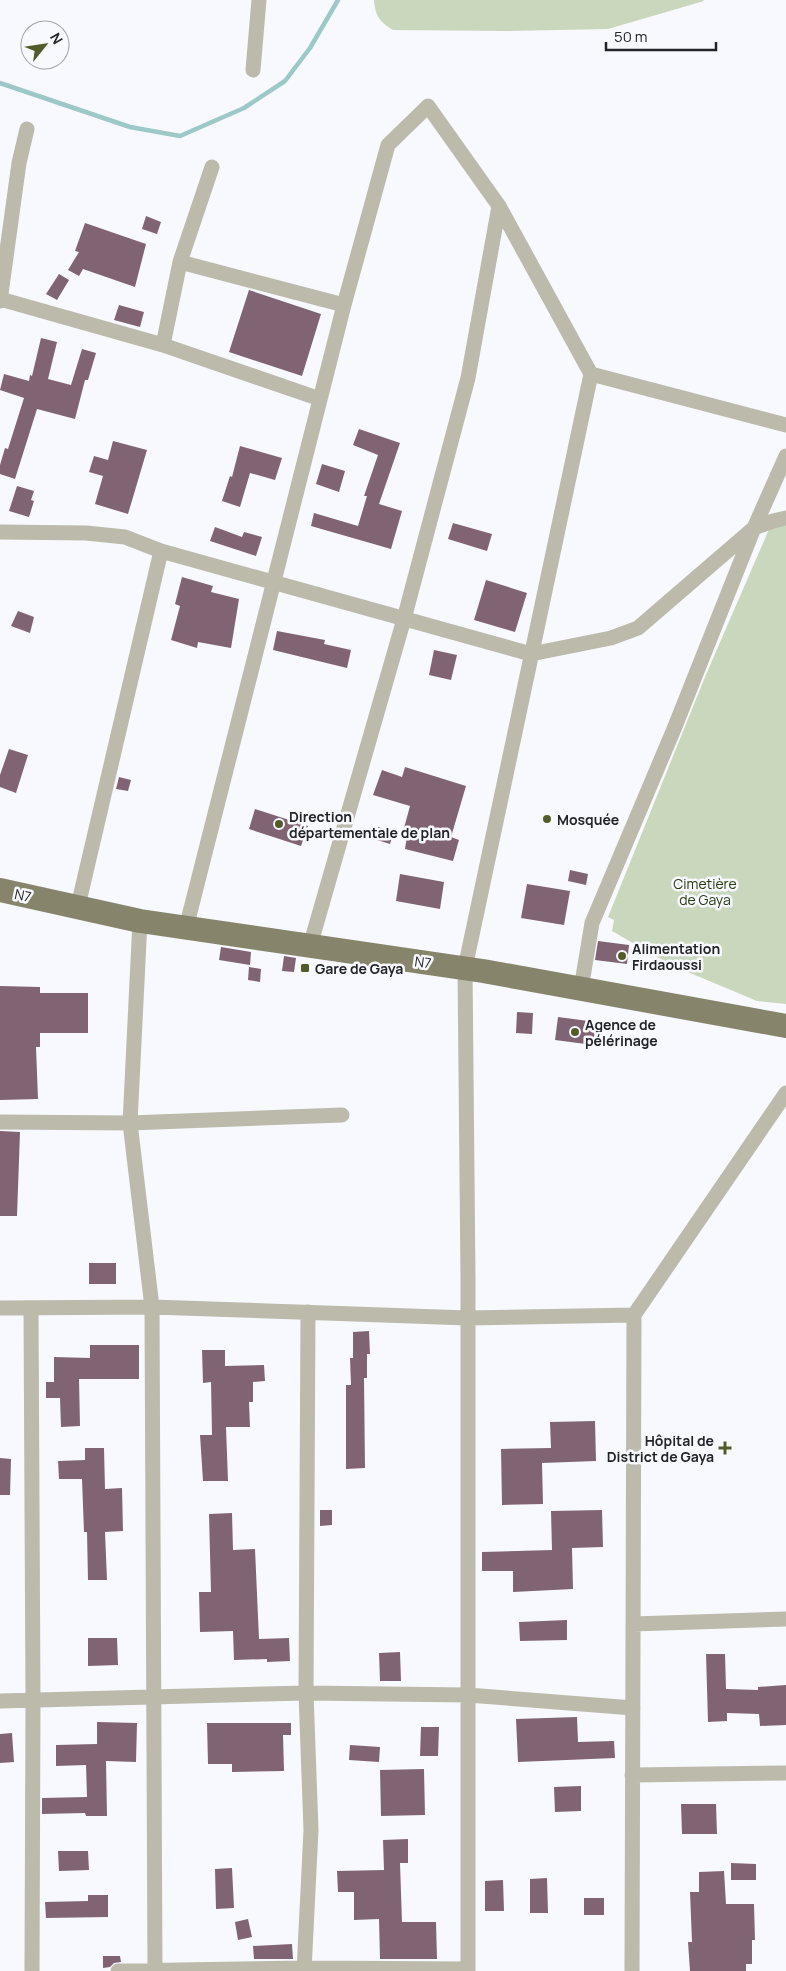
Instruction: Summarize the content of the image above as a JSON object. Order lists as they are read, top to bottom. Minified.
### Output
{"streets":{"main road":["N7"]},"parks":["Cimetière de Gaya"],"places":{"other":["Mosquée","Direction départementale de plan","Alimentation Firdaoussi","Agence de pélérinage"],"transit":["Gare de Gaya"],"health":["Hôpital de District de Gaya"]},"scale_bar":"50 m","north":"top right"}
